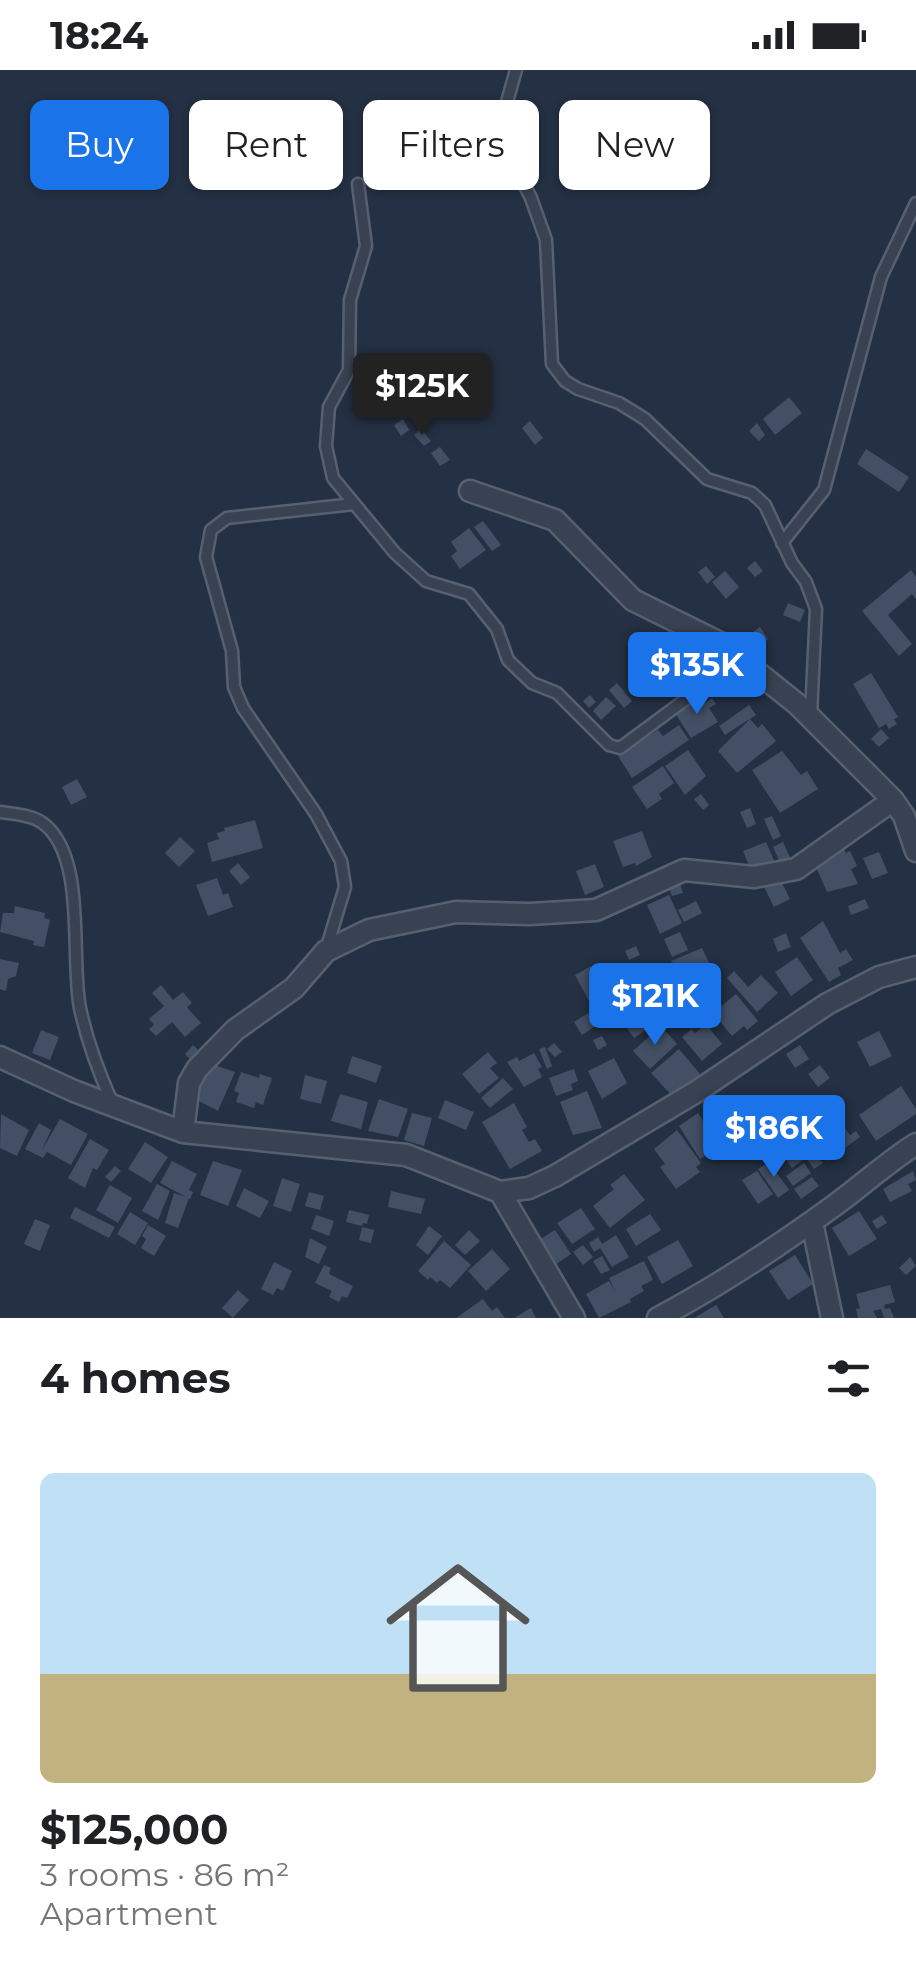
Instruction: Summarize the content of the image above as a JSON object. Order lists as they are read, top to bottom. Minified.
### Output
{"page":{"status":"18:24","chip":["Buy","Rent","Filters","New"],"price":["$125K","$135K","$121K","$186K"],"heading":"4 homes","list":[{"name":"$125,000","note":"3 rooms · 86 m² · Apartment"}]}}
